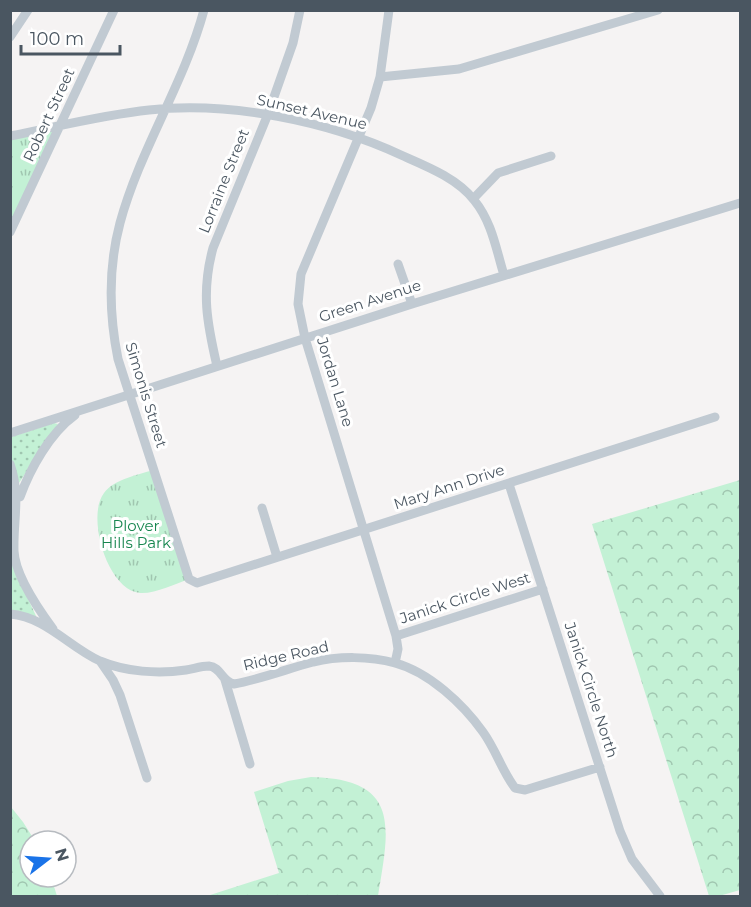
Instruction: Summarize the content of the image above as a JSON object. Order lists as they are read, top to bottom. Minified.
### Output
{"streets":{"street":["Sunset Avenue","Robert Street","Lorraine Street","Green Avenue","Jordan Lane","Simonis Street","Mary Ann Drive","Janick Circle West","Ridge Road","Janick Circle North"]},"crossings":[["Sunset Avenue","Robert Street"],["Sunset Avenue","Lorraine Street"],["Sunset Avenue","Green Avenue"],["Sunset Avenue","Jordan Lane"],["Sunset Avenue","Simonis Street"],["Lorraine Street","Green Avenue"],["Green Avenue","Jordan Lane"],["Green Avenue","Simonis Street"],["Jordan Lane","Mary Ann Drive"],["Jordan Lane","Janick Circle West"],["Jordan Lane","Ridge Road"],["Simonis Street","Mary Ann Drive"],["Mary Ann Drive","Janick Circle North"],["Janick Circle West","Janick Circle North"],["Ridge Road","Janick Circle North"]],"parks":["Plover Hills Park"],"scale_bar":"100 m","north":"right"}
